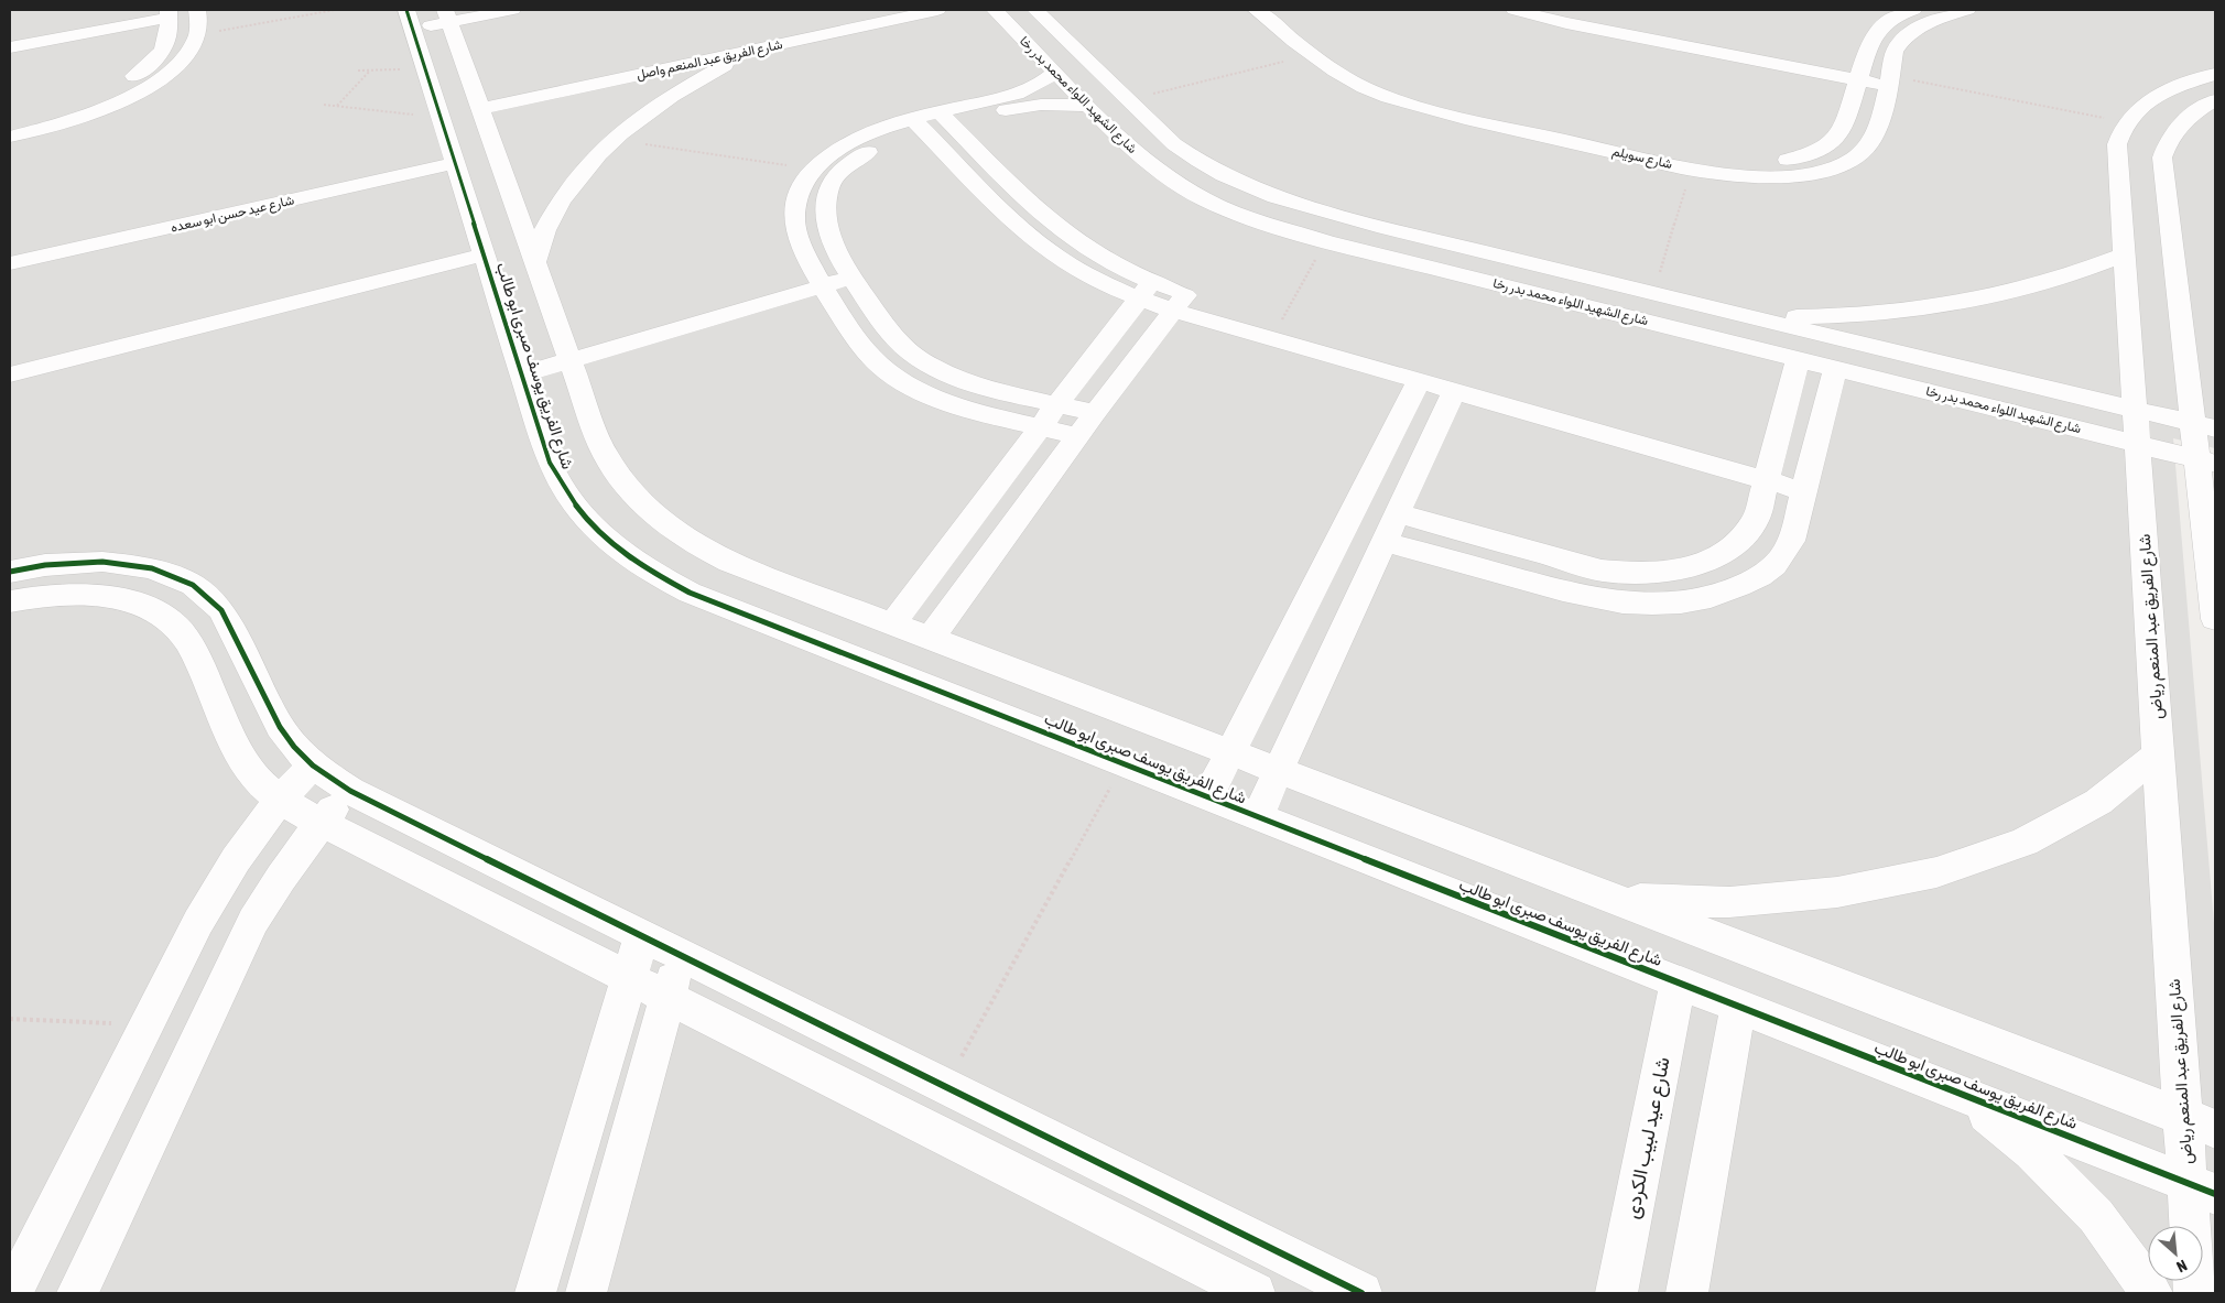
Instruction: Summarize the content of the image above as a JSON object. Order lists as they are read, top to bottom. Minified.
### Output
{"streets":{"street":["شارع الفريق عبد المنعم واصل","شارع الشهيد اللواء محمد بدر رخا","شارع سويلم","شارع عيد حسن ابو سعده","شارع الفريق يوسف صبرى ابو طالب","شارع الفريق عبد المنعم رياض","شارع عيد لبيب الكردى"]},"crossings":[["شارع الفريق عبد المنعم واصل","شارع الفريق يوسف صبرى ابو طالب"],["شارع الشهيد اللواء محمد بدر رخا","شارع الفريق عبد المنعم رياض"],["شارع عيد حسن ابو سعده","شارع الفريق يوسف صبرى ابو طالب"],["شارع الفريق يوسف صبرى ابو طالب","شارع الفريق عبد المنعم رياض"],["شارع الفريق يوسف صبرى ابو طالب","شارع عيد لبيب الكردى"]],"north":"bottom right"}
